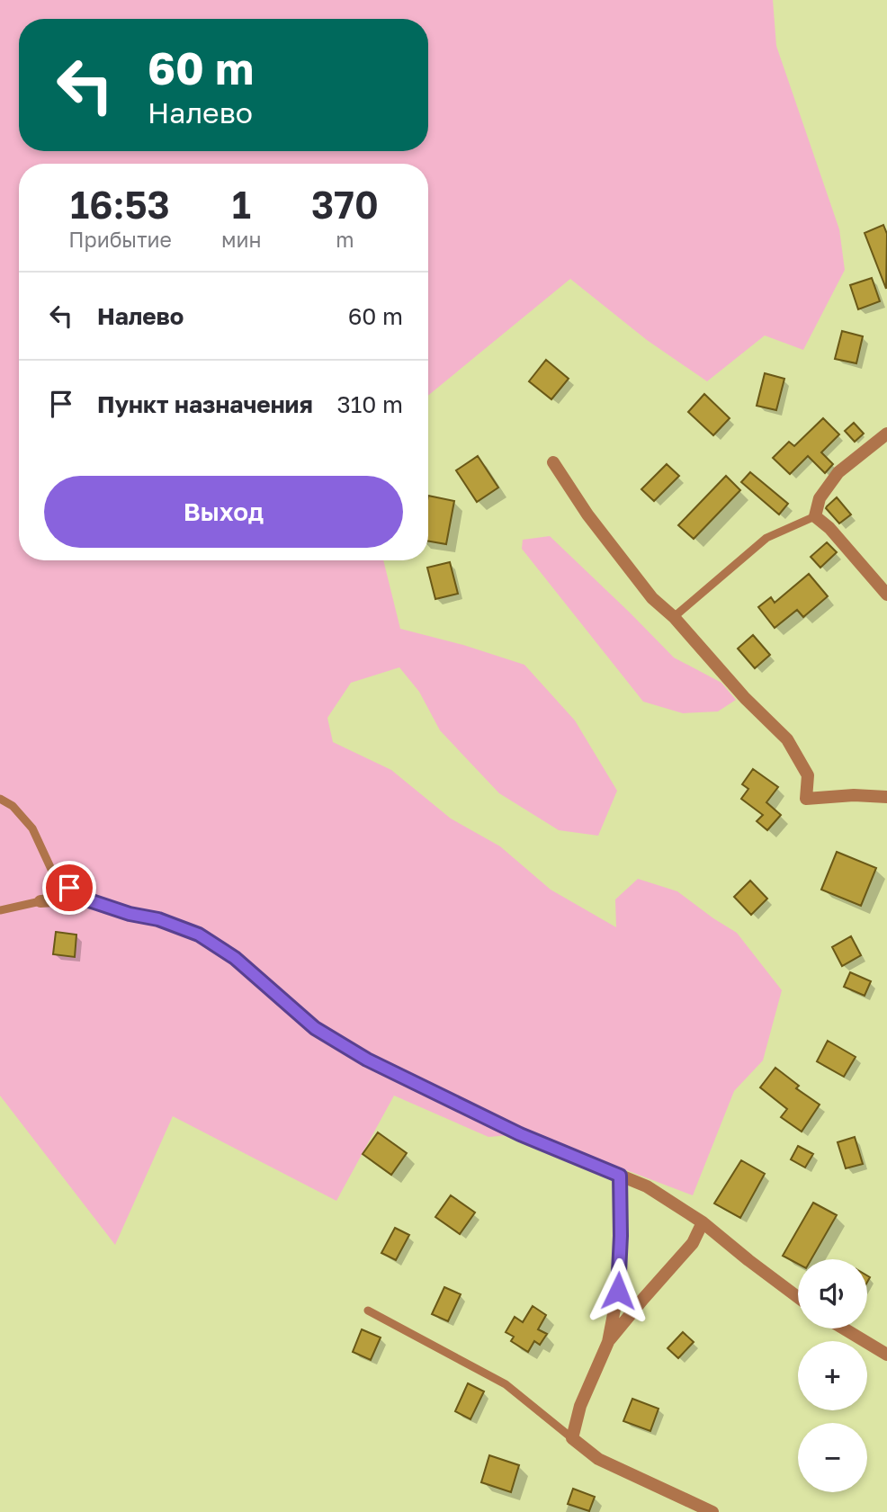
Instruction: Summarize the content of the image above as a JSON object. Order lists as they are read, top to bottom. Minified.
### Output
{"page":{"turn":["60 m","Налево"],"eta":["16:53","Прибытие","1","мин","370","m"],"list":[{"name":"Налево","value":"60 m"},{"name":"Пункт назначения","value":"310 m"}],"buttons":"Выход","map_buttons":["+","−"]}}
